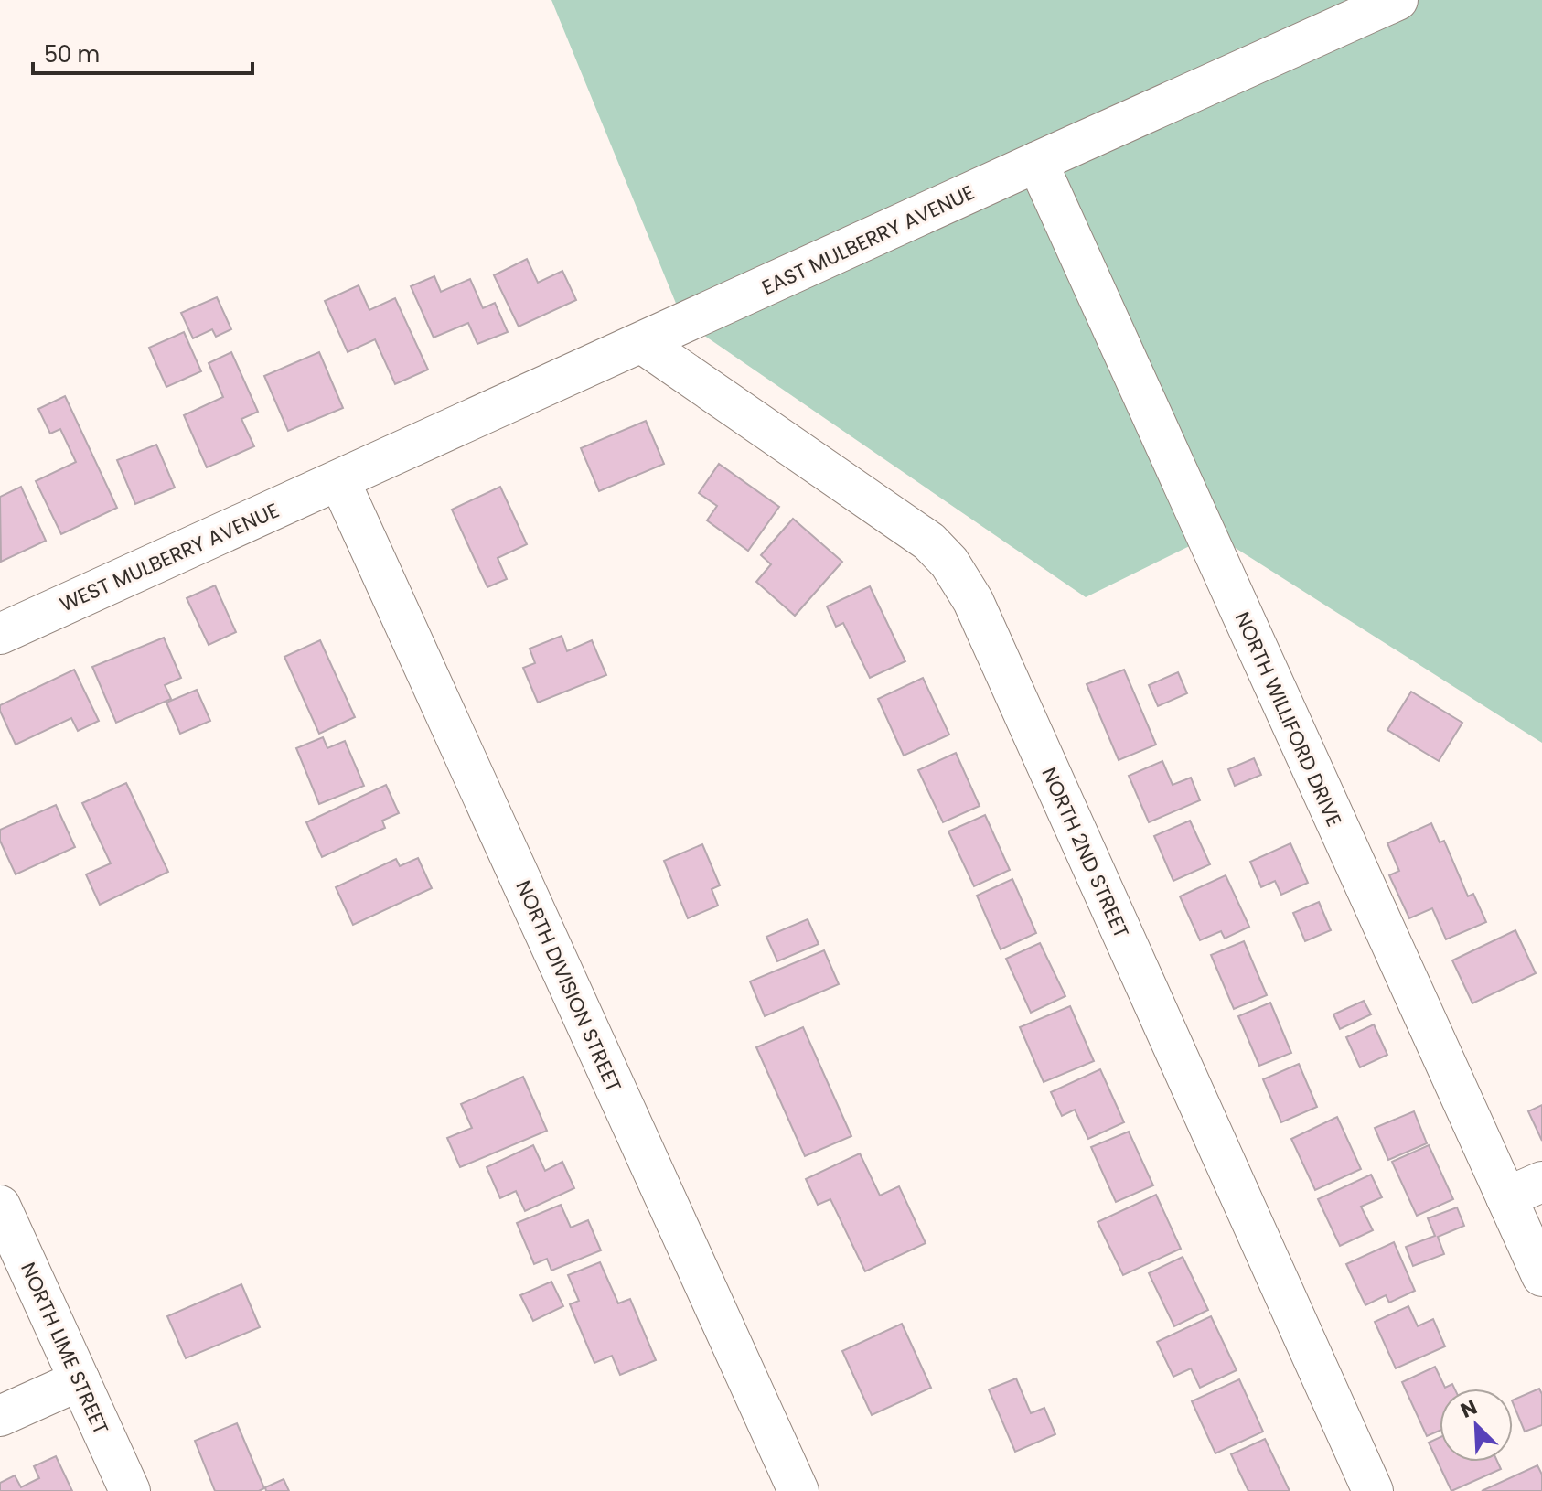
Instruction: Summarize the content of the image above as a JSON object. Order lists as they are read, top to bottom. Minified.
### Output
{"streets":{"street":["EAST MULBERRY AVENUE","WEST MULBERRY AVENUE","NORTH WILLIFORD DRIVE","NORTH 2ND STREET","NORTH DIVISION STREET","NORTH LIME STREET"]},"crossings":[["EAST MULBERRY AVENUE","WEST MULBERRY AVENUE"],["EAST MULBERRY AVENUE","NORTH WILLIFORD DRIVE"],["EAST MULBERRY AVENUE","NORTH 2ND STREET"],["EAST MULBERRY AVENUE","NORTH DIVISION STREET"],["WEST MULBERRY AVENUE","NORTH DIVISION STREET"]],"scale_bar":"50 m","north":"top left"}
